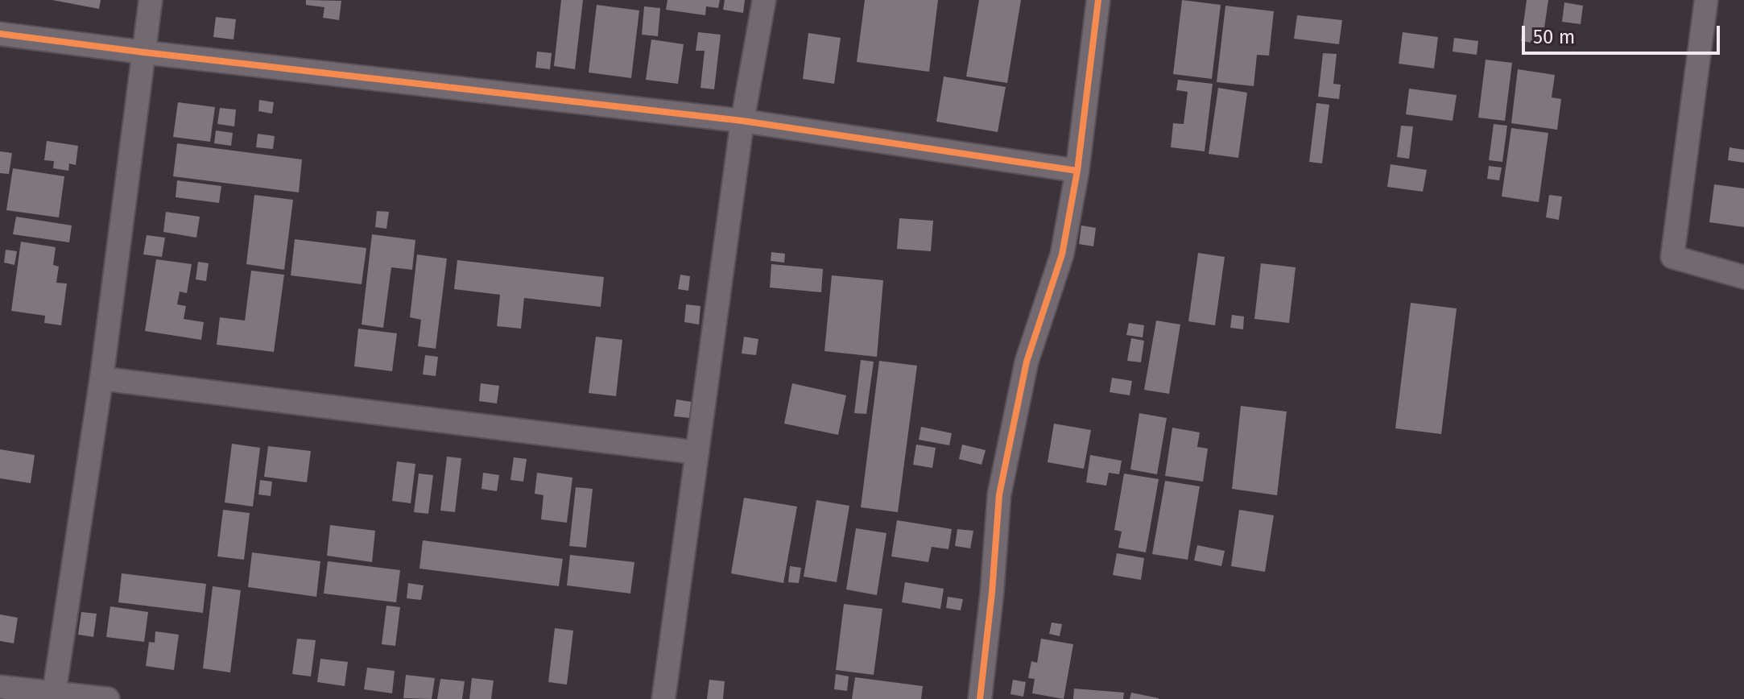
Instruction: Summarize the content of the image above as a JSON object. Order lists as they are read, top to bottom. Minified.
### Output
{"scale_bar":"50 m"}
